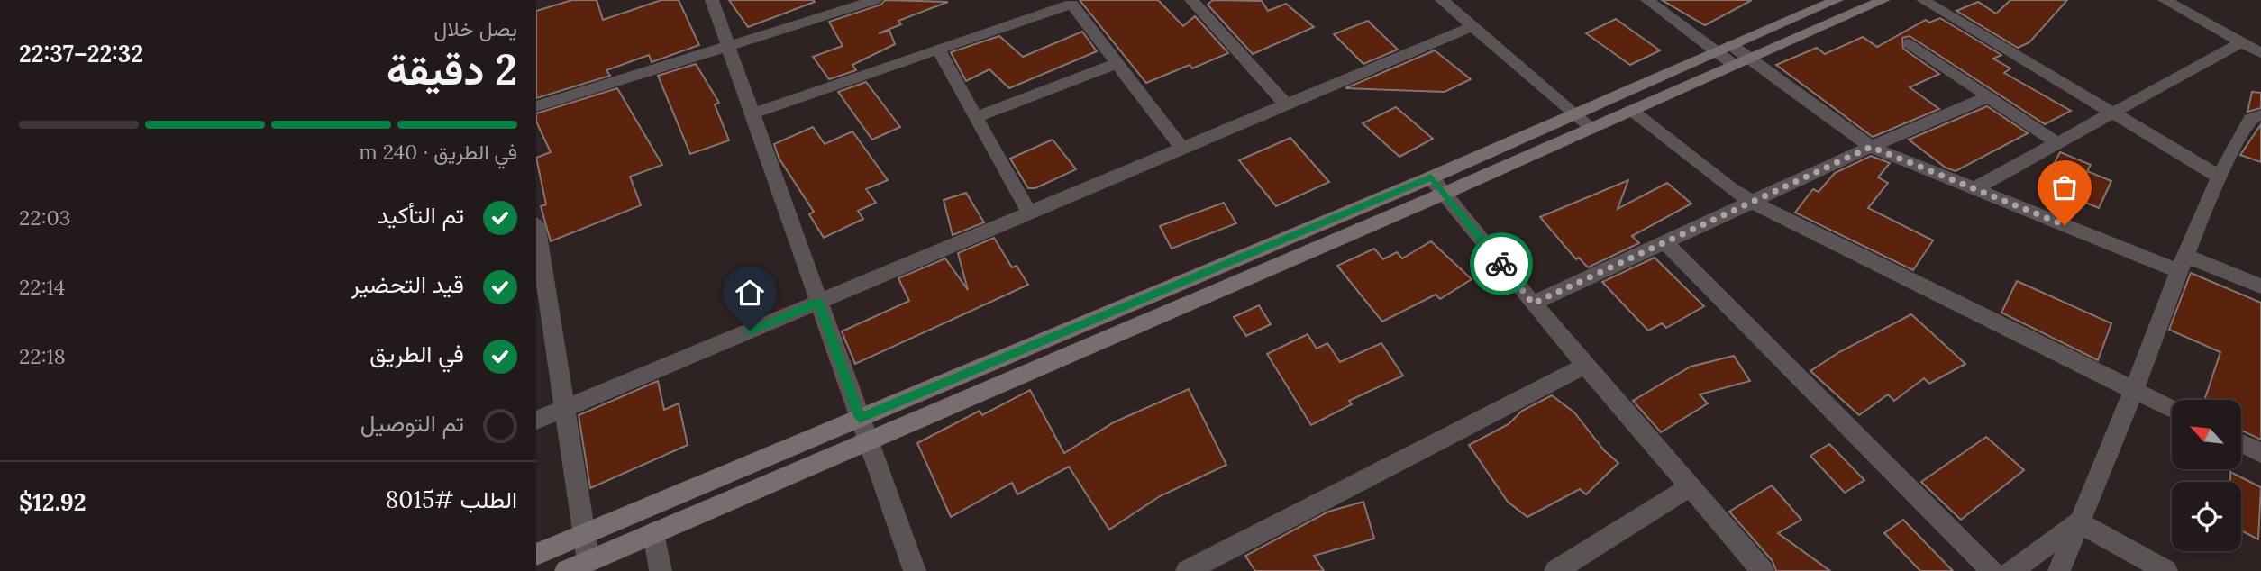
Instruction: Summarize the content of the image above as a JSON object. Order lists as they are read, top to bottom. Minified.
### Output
{"north":"top left","page":{"heading":["2 دقيقة","يصل خلال","22:32–22:37"],"panel":["الطلب #8015","$12.92"],"bar":"في الطريق · 240 m","list":[["تم التأكيد","22:03"],["قيد التحضير","22:14"],["في الطريق","22:18"],"تم التوصيل"]}}
